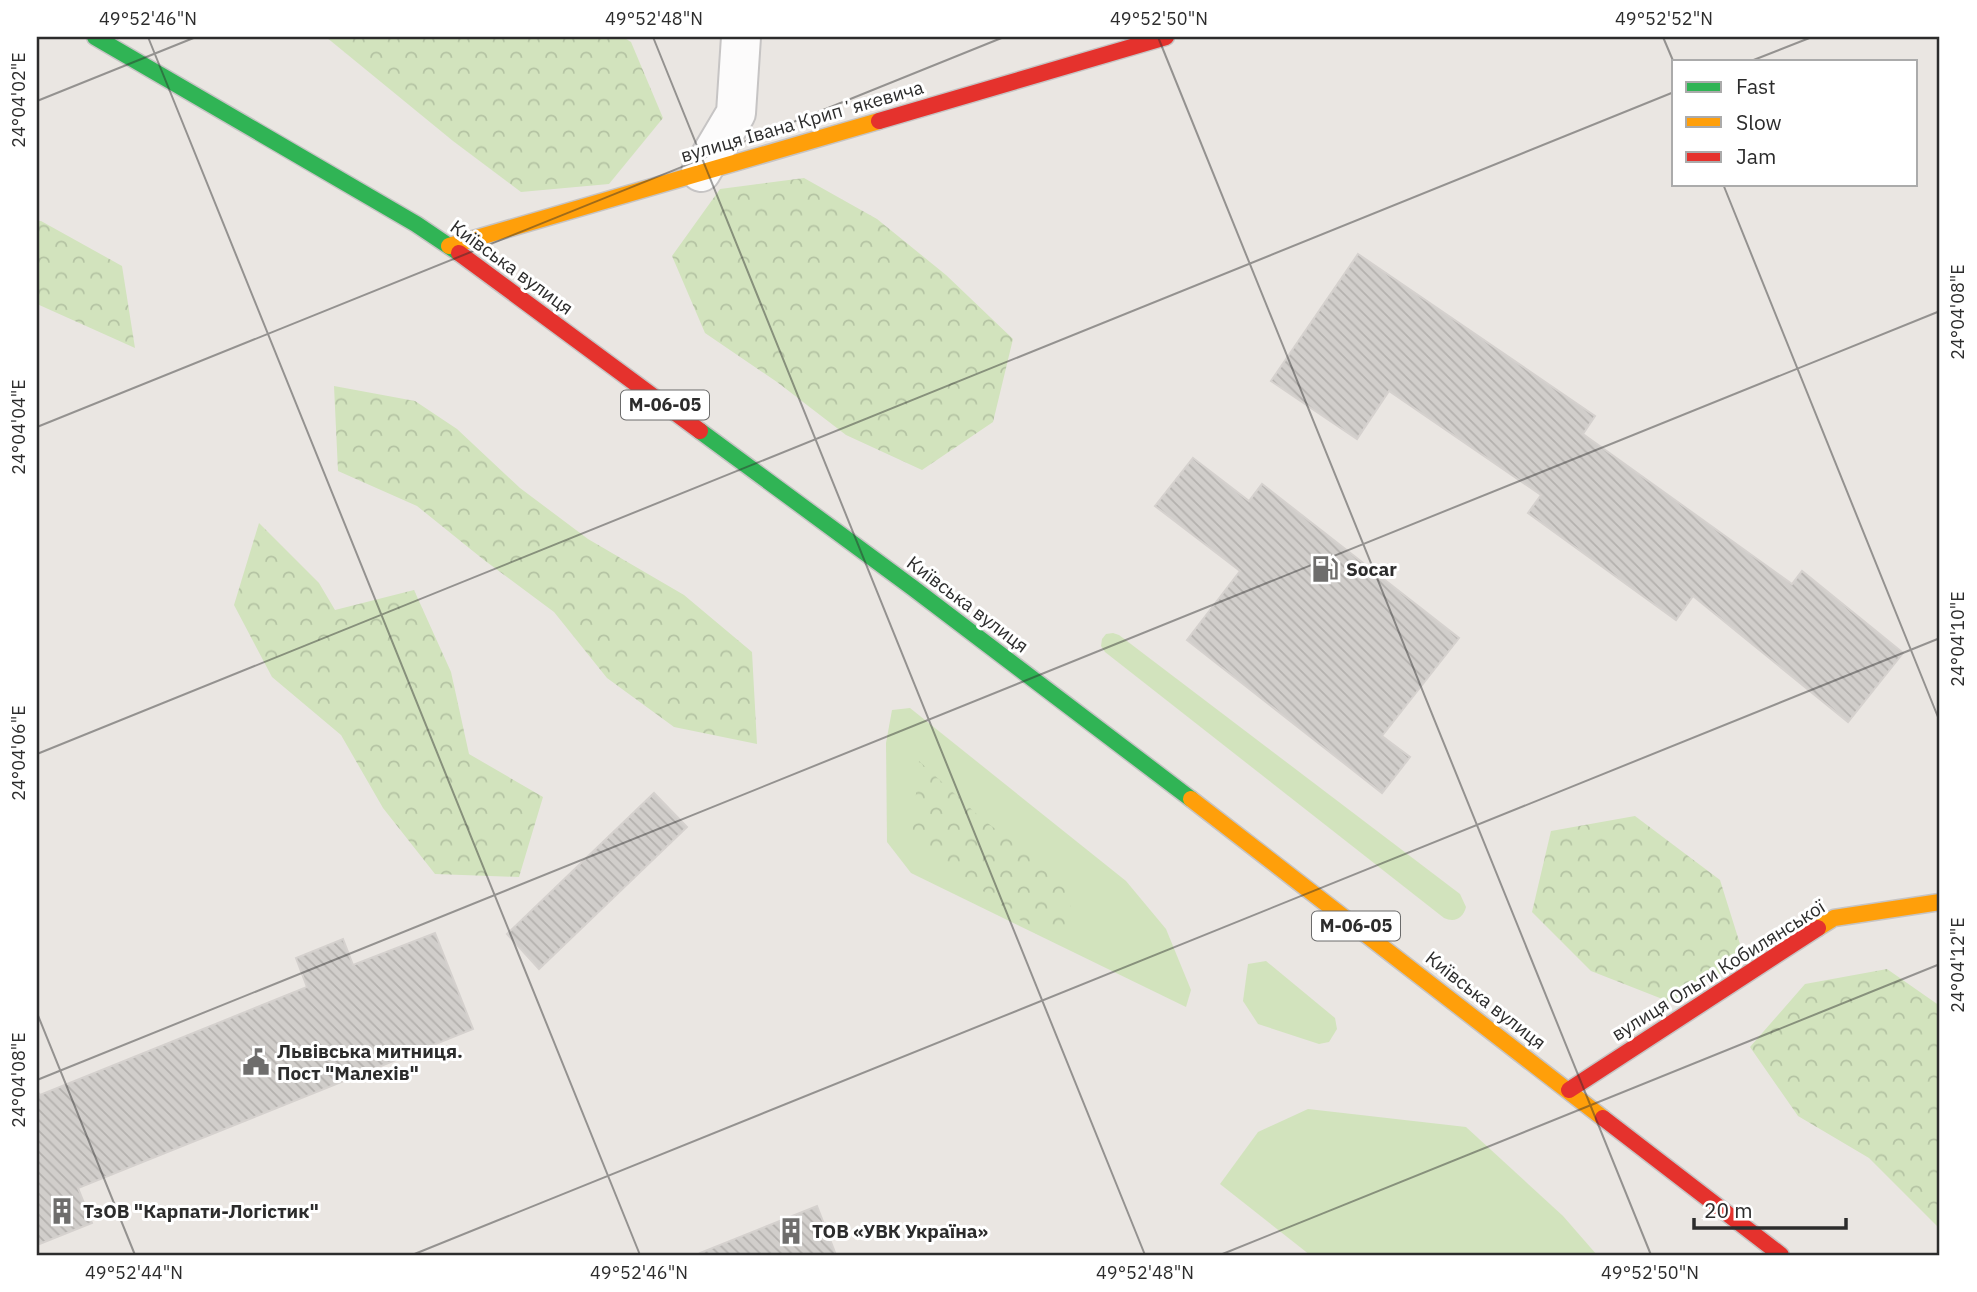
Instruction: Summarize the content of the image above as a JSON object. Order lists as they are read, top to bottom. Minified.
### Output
{"streets":{"main road":["вулиця Івана Крипʼякевича","Київська вулиця","М-06-05","вулиця Ольги Кобилянської"]},"crossings":[["вулиця Івана Крипʼякевича","Київська вулиця"],["Київська вулиця","вулиця Ольги Кобилянської"]],"places":{"fuel station":["Socar"],"public building":["Львівська митниця. Пост \"Малехів\""],"building":["ТзОВ \"Карпати-Логістик\"","ТОВ «УВК Україна»"]},"legend":["Fast","Slow","Jam"],"scale_bar":"20 m","coordinates":["49°52'46\"N","49°52'48\"N","49°52'50\"N","49°52'52\"N","24°04'02\"E","24°04'08\"E","24°04'04\"E","24°04'10\"E","24°04'06\"E","24°04'12\"E","49°52'44\"N"]}
